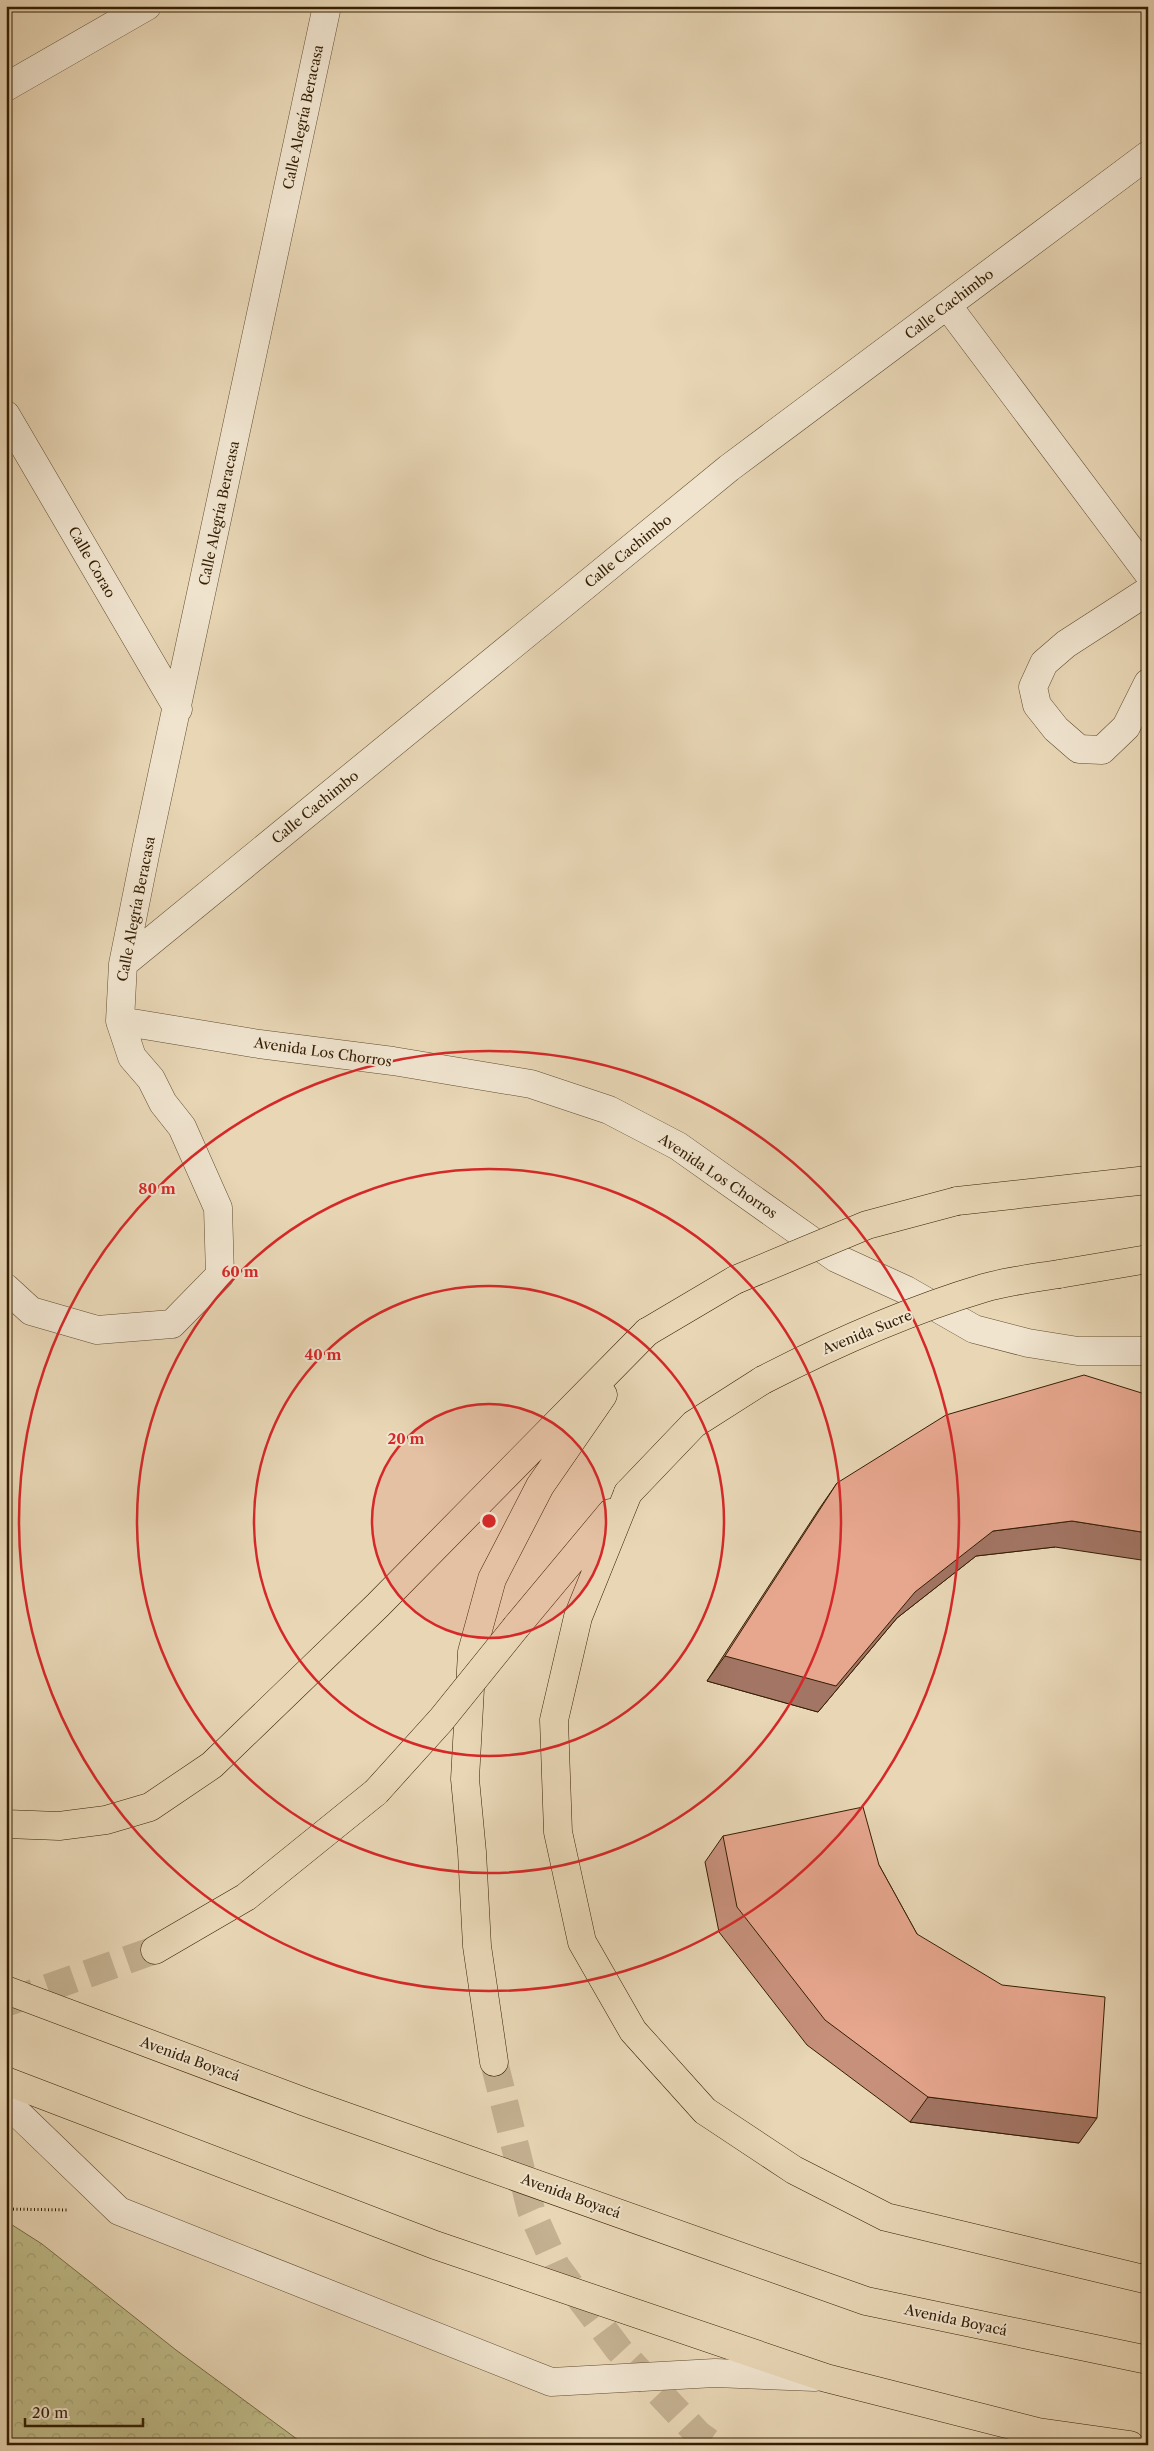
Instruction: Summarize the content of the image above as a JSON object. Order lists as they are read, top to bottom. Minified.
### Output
{"streets":{"main road":["Avenida Sucre","Avenida Boyacá"],"street":["Calle Alegría Beracasa","Calle Cachimbo","Calle Corao","Avenida Los Chorros"]},"crossings":[["Calle Alegría Beracasa","Calle Cachimbo"],["Calle Alegría Beracasa","Calle Corao"],["Calle Alegría Beracasa","Avenida Los Chorros"]],"scale_bar":"20 m","rings":["80 m","60 m","40 m","20 m"]}
